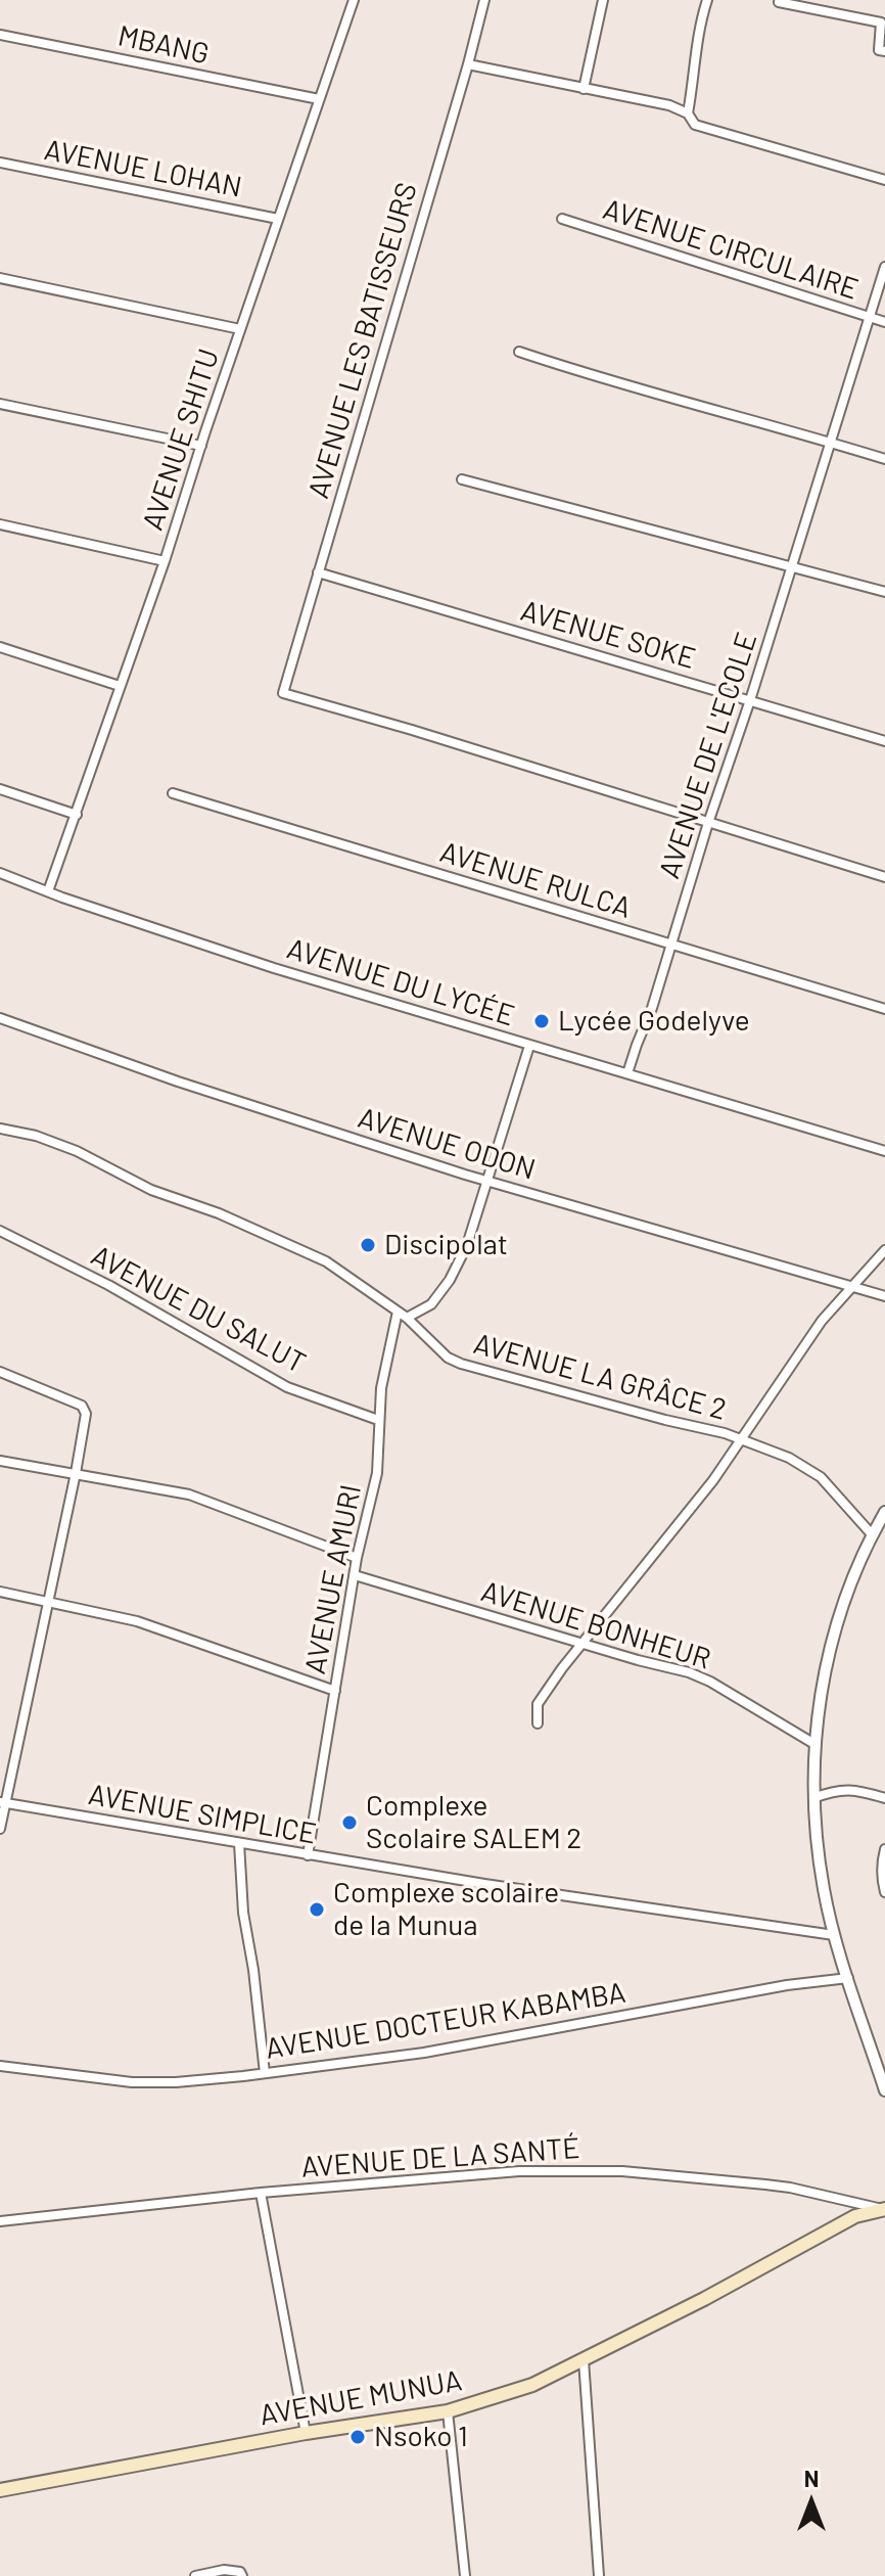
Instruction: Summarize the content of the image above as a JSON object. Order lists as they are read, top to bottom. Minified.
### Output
{"streets":{"main road":["AVENUE MUNUA"],"street":["MBANG","AVENUE LOHAN","AVENUE CIRCULAIRE","AVENUE LES BATISSEURS","AVENUE SHITU","AVENUE SOKE","AVENUE DE L'ECOLE","AVENUE RULCA","AVENUE DU LYCÉE","AVENUE ODON","AVENUE DU SALUT","AVENUE LA GRÂCE 2","AVENUE AMURI","AVENUE BONHEUR","AVENUE SIMPLICE","AVENUE DOCTEUR KABAMBA","AVENUE DE LA SANTÉ"]},"crossings":[["MBANG","AVENUE SHITU"],["AVENUE LOHAN","AVENUE SHITU"],["AVENUE CIRCULAIRE","AVENUE DE L'ECOLE"],["AVENUE LES BATISSEURS","AVENUE SOKE"],["AVENUE LES BATISSEURS","AVENUE DE L'ECOLE"],["AVENUE SHITU","AVENUE DU LYCÉE"],["AVENUE SOKE","AVENUE DE L'ECOLE"],["AVENUE DE L'ECOLE","AVENUE RULCA"],["AVENUE DE L'ECOLE","AVENUE DU LYCÉE"],["AVENUE DU SALUT","AVENUE AMURI"],["AVENUE LA GRÂCE 2","AVENUE AMURI"],["AVENUE AMURI","AVENUE BONHEUR"],["AVENUE AMURI","AVENUE SIMPLICE"],["AVENUE DE LA SANTÉ","AVENUE MUNUA"]],"places":["Lycée Godelyve","Discipolat","Complexe Scolaire SALEM 2","Complexe scolaire de la Munua","Nsoko 1"],"north":"top"}
